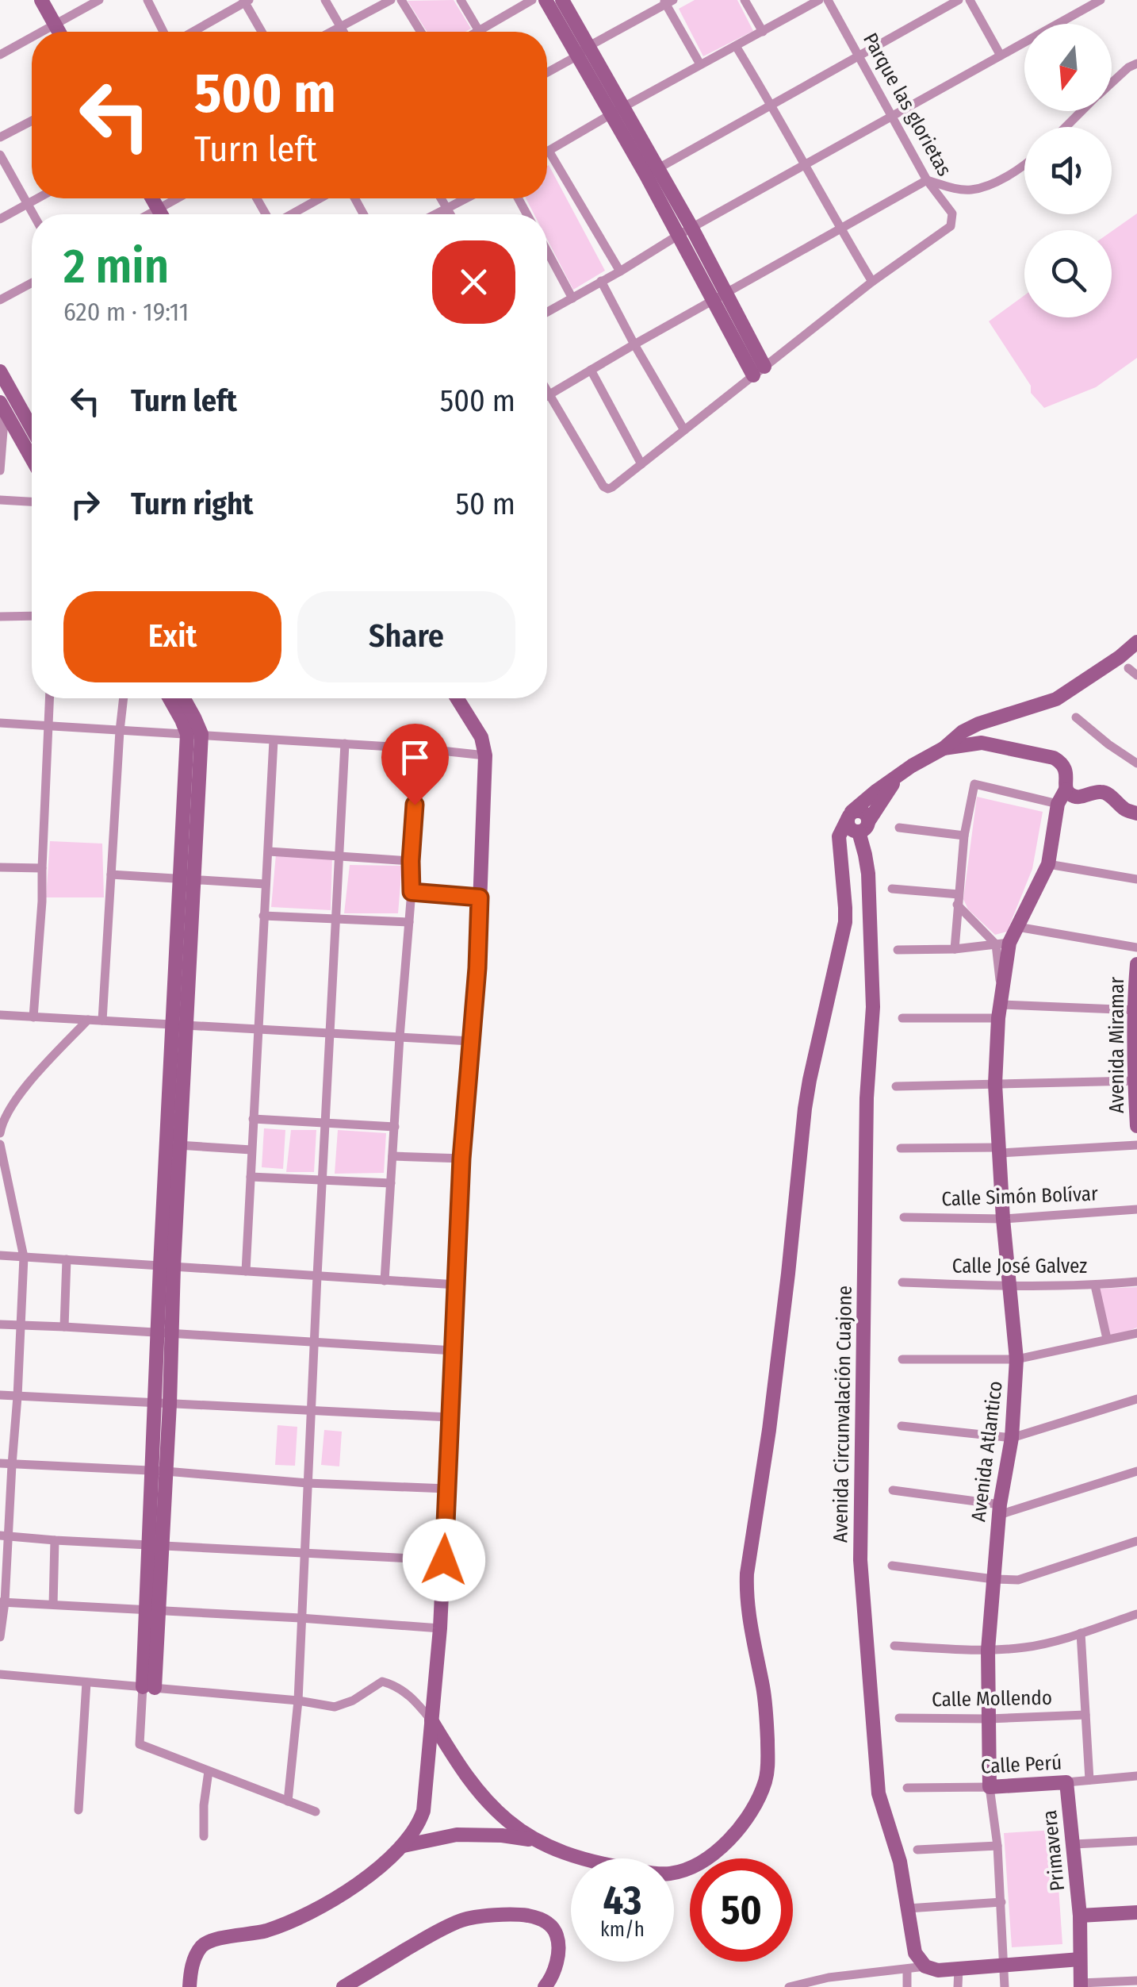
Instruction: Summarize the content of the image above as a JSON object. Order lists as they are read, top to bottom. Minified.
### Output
{"streets":{"main road":["Avenida Miramar","Avenida Circunvalación Cuajone","Avenida Atlantico","Calle Perú","Primavera"],"street":["Parque las glorietas","Calle Simón Bolívar","Calle José Galvez","Calle Mollendo"]},"crossings":[["Calle Simón Bolívar","Avenida Atlantico"],["Calle José Galvez","Avenida Atlantico"],["Avenida Atlantico","Calle Mollendo"],["Avenida Atlantico","Calle Perú"],["Calle Perú","Primavera"]],"north":"bottom","page":{"turn":["500 m","Turn left"],"heading":["2 min","620 m · 19:11"],"list":[{"name":"Turn left","value":"500 m"},{"name":"Turn right","value":"50 m"}],"buttons":["Exit","Share"],"speed":"43 km/h","limit":"50"}}
